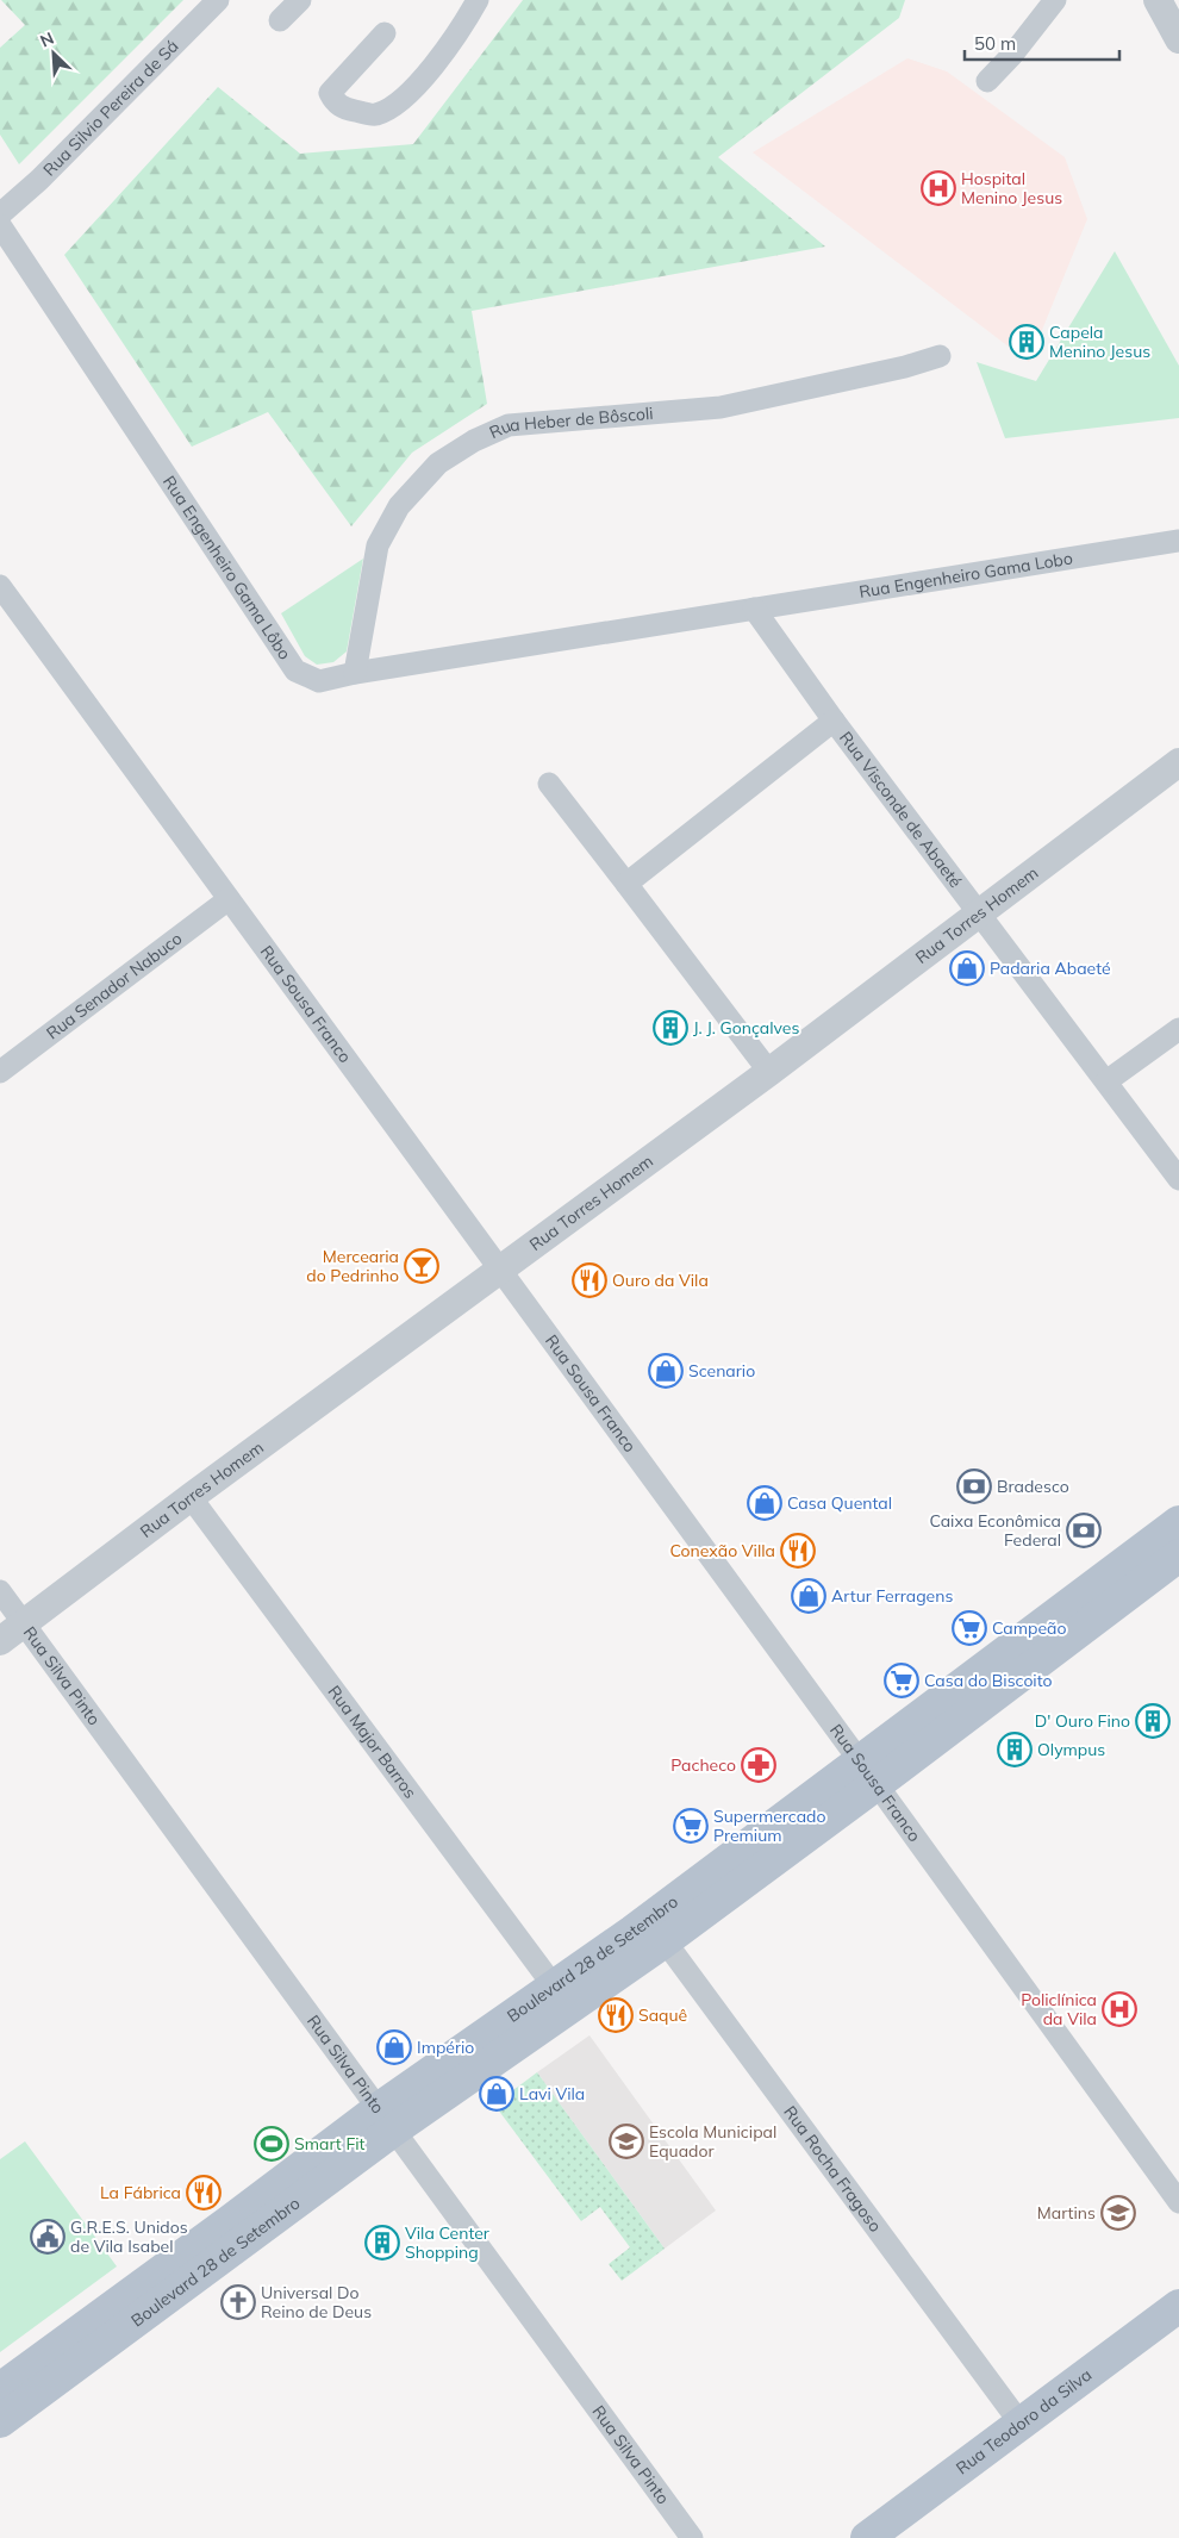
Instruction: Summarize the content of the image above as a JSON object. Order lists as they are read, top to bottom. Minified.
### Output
{"streets":{"main road":["Boulevard 28 de Setembro","Rua Teodoro da Silva"],"street":["Rua Silvio Pereira de Sá","Rua Heber de Bôscoli","Rua Engenheiro Gama Lôbo","Rua Engenheiro Gama Lobo","Rua Visconde de Abaeté","Rua Torres Homem","Rua Senador Nabuco","Rua Sousa Franco","Rua Silva Pinto","Rua Major Barros","Rua Rocha Fragoso"]},"crossings":[["Rua Heber de Bôscoli","Rua Engenheiro Gama Lôbo"],["Rua Engenheiro Gama Lôbo","Rua Engenheiro Gama Lobo"],["Rua Engenheiro Gama Lôbo","Rua Visconde de Abaeté"],["Rua Engenheiro Gama Lobo","Rua Visconde de Abaeté"],["Rua Visconde de Abaeté","Rua Torres Homem"],["Rua Torres Homem","Rua Sousa Franco"],["Rua Torres Homem","Rua Silva Pinto"],["Rua Torres Homem","Rua Major Barros"],["Rua Senador Nabuco","Rua Sousa Franco"],["Rua Sousa Franco","Boulevard 28 de Setembro"],["Rua Silva Pinto","Boulevard 28 de Setembro"],["Rua Major Barros","Boulevard 28 de Setembro"],["Boulevard 28 de Setembro","Rua Rocha Fragoso"],["Rua Rocha Fragoso","Rua Teodoro da Silva"]],"places":{"hospital":["Hospital Menino Jesus","Policlínica da Vila"],"building":["Capela Menino Jesus","J. J. Gonçalves","D' Ouro Fino","Olympus","Vila Center Shopping"],"shop":["Padaria Abaeté","Scenario","Casa Quental","Artur Ferragens","Império","Lavi Vila"],"bar":["Mercearia do Pedrinho"],"restaurant":["Ouro da Vila","Conexão Villa","Saquê","La Fábrica"],"bank":["Bradesco","Caixa Econômica Federal"],"supermarket":["Campeão","Casa do Biscoito","Supermercado Premium"],"pharmacy":["Pacheco"],"school or university":["Escola Municipal Equador","Martins"],"sports":["Smart Fit"],"public building":["G.R.E.S. Unidos de Vila Isabel"],"church":["Universal Do Reino de Deus"]},"scale_bar":"50 m","north":"top left"}
